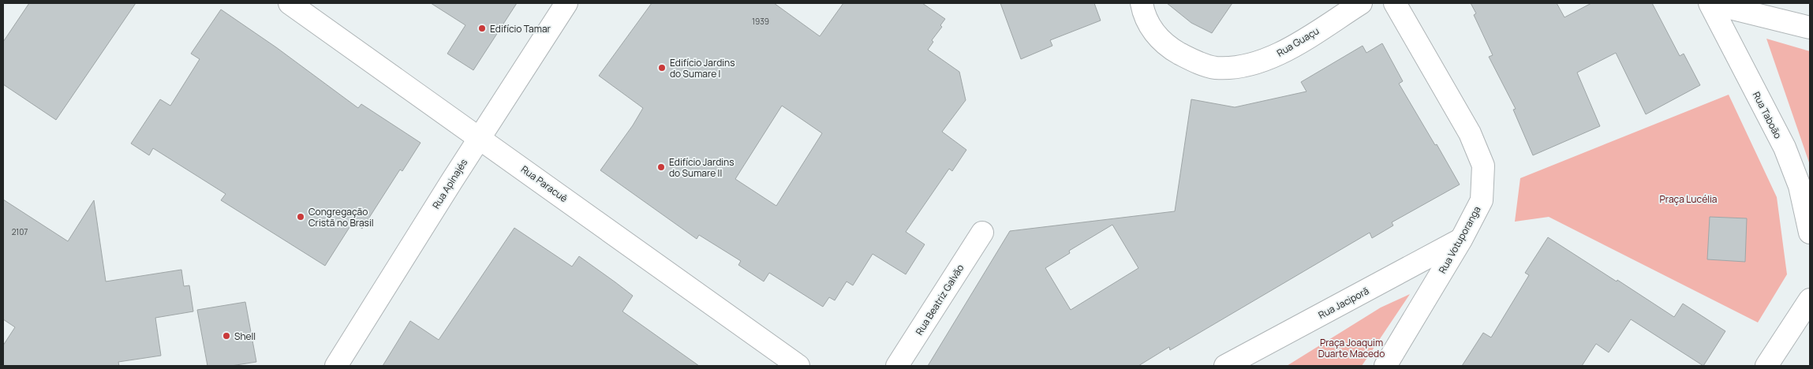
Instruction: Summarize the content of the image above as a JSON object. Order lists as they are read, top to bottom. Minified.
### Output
{"streets":{"street":["Rua Guaçu","Rua Taboão","Rua Apinajés","Rua Paracuê","Rua Votuporanga","Rua Beatriz Galvão","Rua Jaciporã"]},"crossings":[["Rua Apinajés","Rua Paracuê"],["Rua Votuporanga","Rua Jaciporã"]],"parks":["Praça Lucélia","Praça Joaquim Duarte Macedo"],"places":["Edifício Tamar","Edifício Jardins do Sumare I","Edifício Jardins do Sumare II","Congregação Cristã no Brasil","Shell"],"house_numbers":["1939","2107"]}
